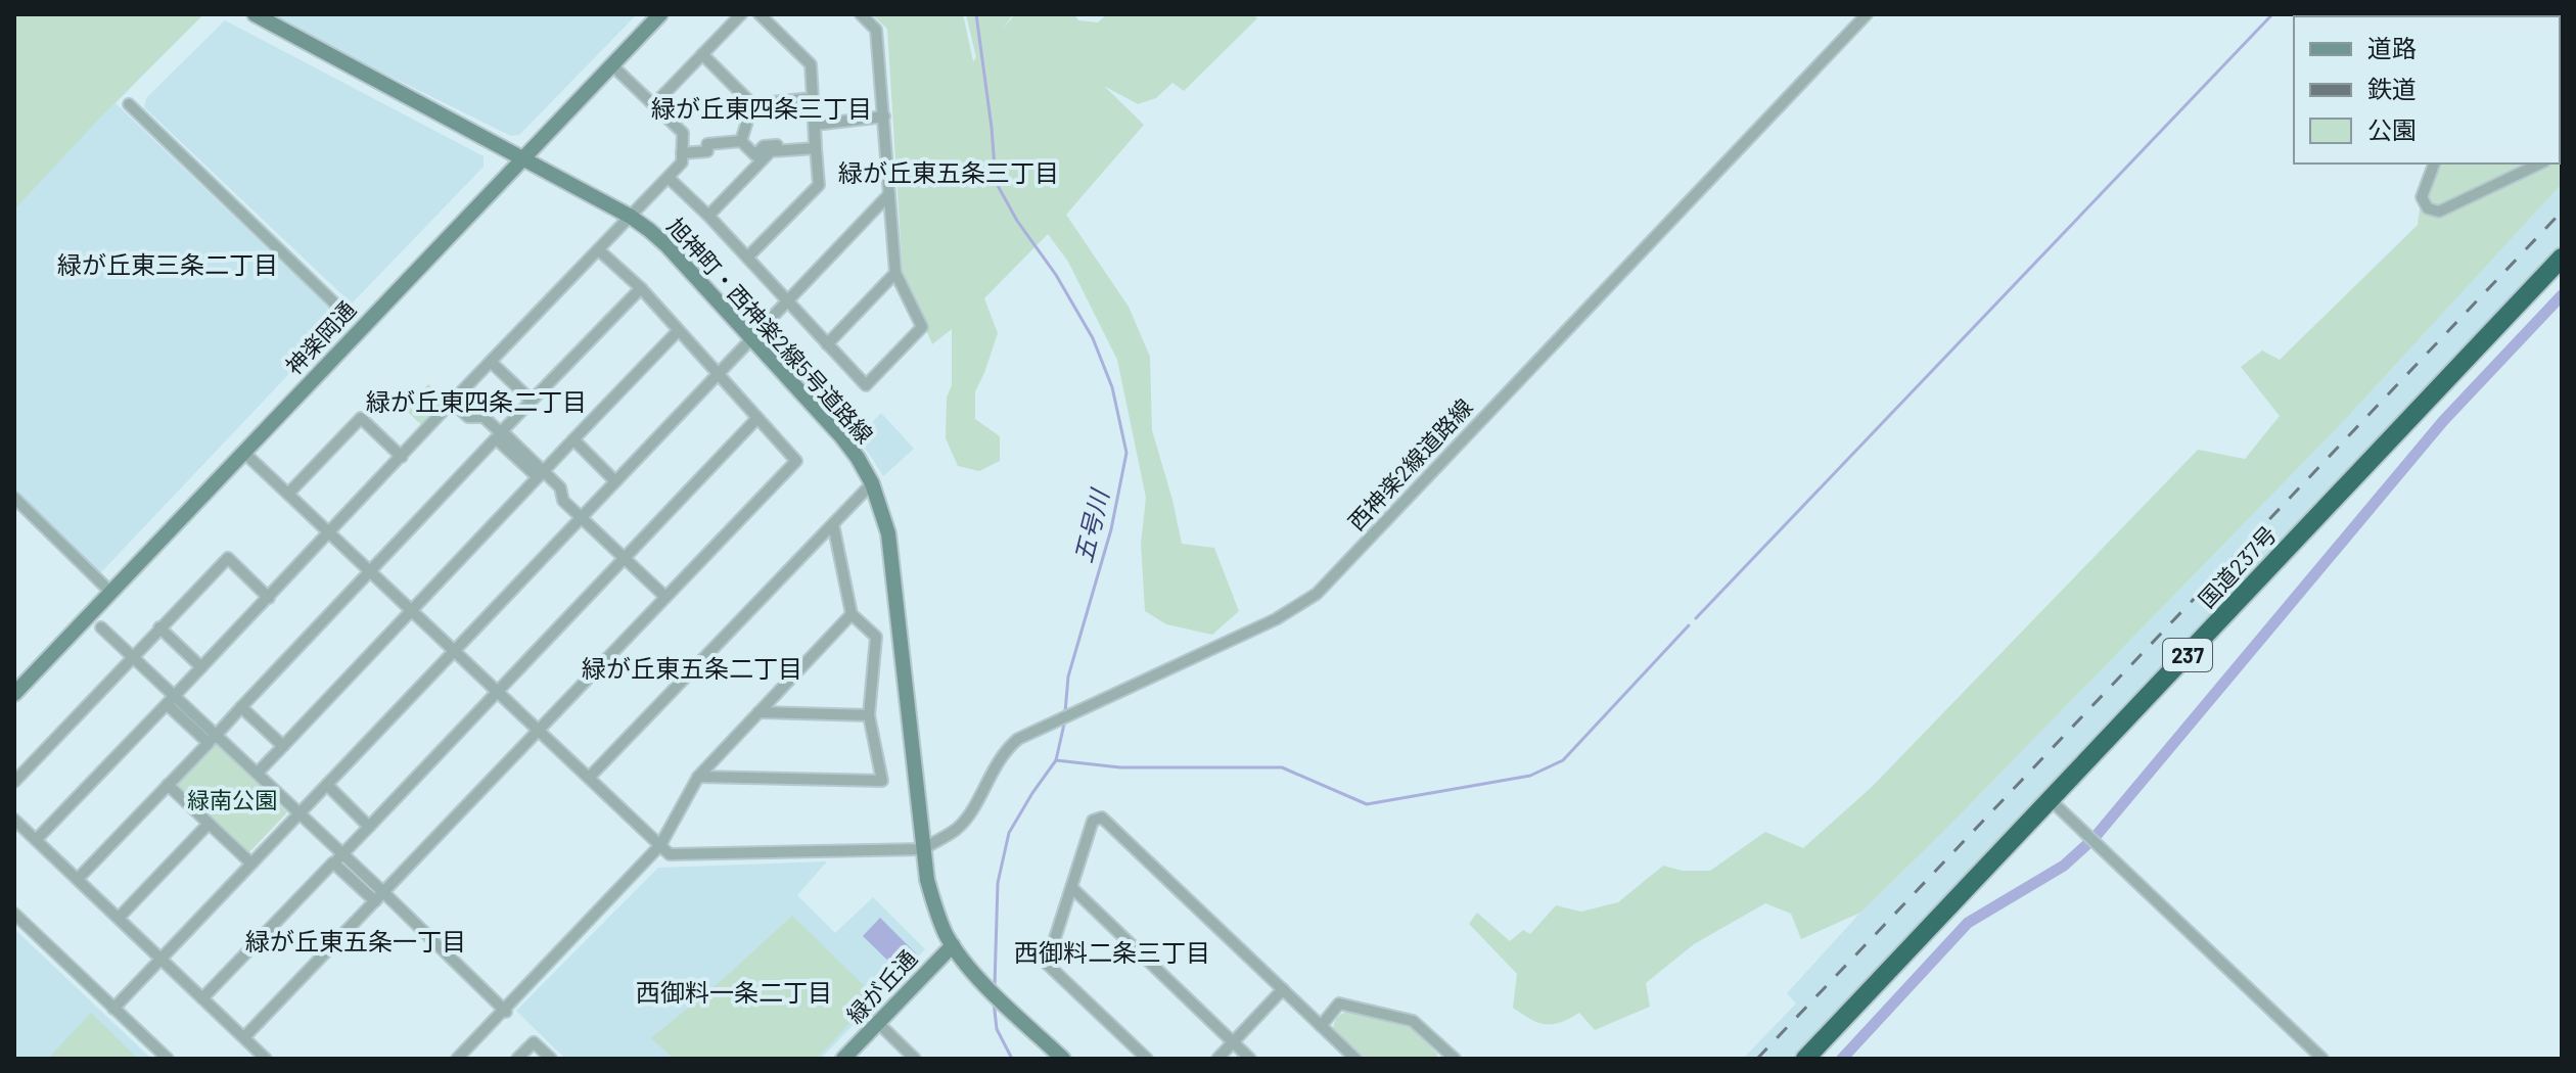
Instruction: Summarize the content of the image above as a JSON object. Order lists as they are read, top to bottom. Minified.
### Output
{"streets":{"highway":["国道237号","237"],"street":["旭神町・西神楽2線5号道路線","神楽岡通","西神楽2線道路線","緑が丘通"]},"crossings":[["旭神町・西神楽2線5号道路線","神楽岡通"],["旭神町・西神楽2線5号道路線","西神楽2線道路線"],["旭神町・西神楽2線5号道路線","緑が丘通"]],"districts":["緑が丘東四条三丁目","緑が丘東五条三丁目","緑が丘東三条二丁目","緑が丘東四条二丁目","緑が丘東五条二丁目","緑が丘東五条一丁目","西御料二条三丁目","西御料一条二丁目"],"water":["五号川"],"parks":["緑南公園"],"legend":["道路","鉄道","公園"]}
